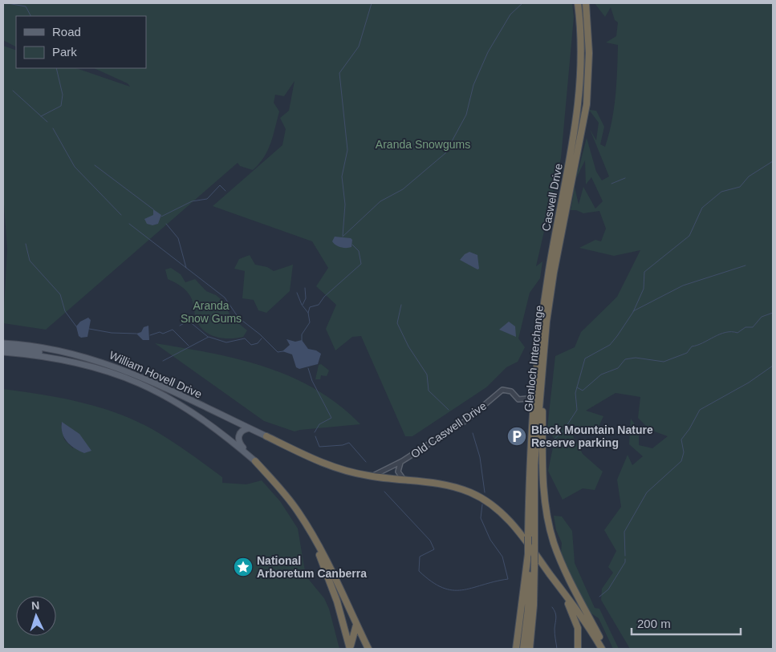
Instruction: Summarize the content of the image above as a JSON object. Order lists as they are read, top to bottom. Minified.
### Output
{"streets":{"highway":["Caswell Drive","Glenloch Interchange"],"main road":["William Hovell Drive"],"street":["Old Caswell Drive"]},"crossings":[["Caswell Drive","Glenloch Interchange"],["Caswell Drive","Old Caswell Drive"],["Glenloch Interchange","Old Caswell Drive"]],"parks":["Aranda Snowgums","Aranda Snow Gums"],"places":{"parking":["Black Mountain Nature Reserve parking"],"place":["National Arboretum Canberra"]},"legend":["Road","Park"],"scale_bar":"200 m","north":"top"}
